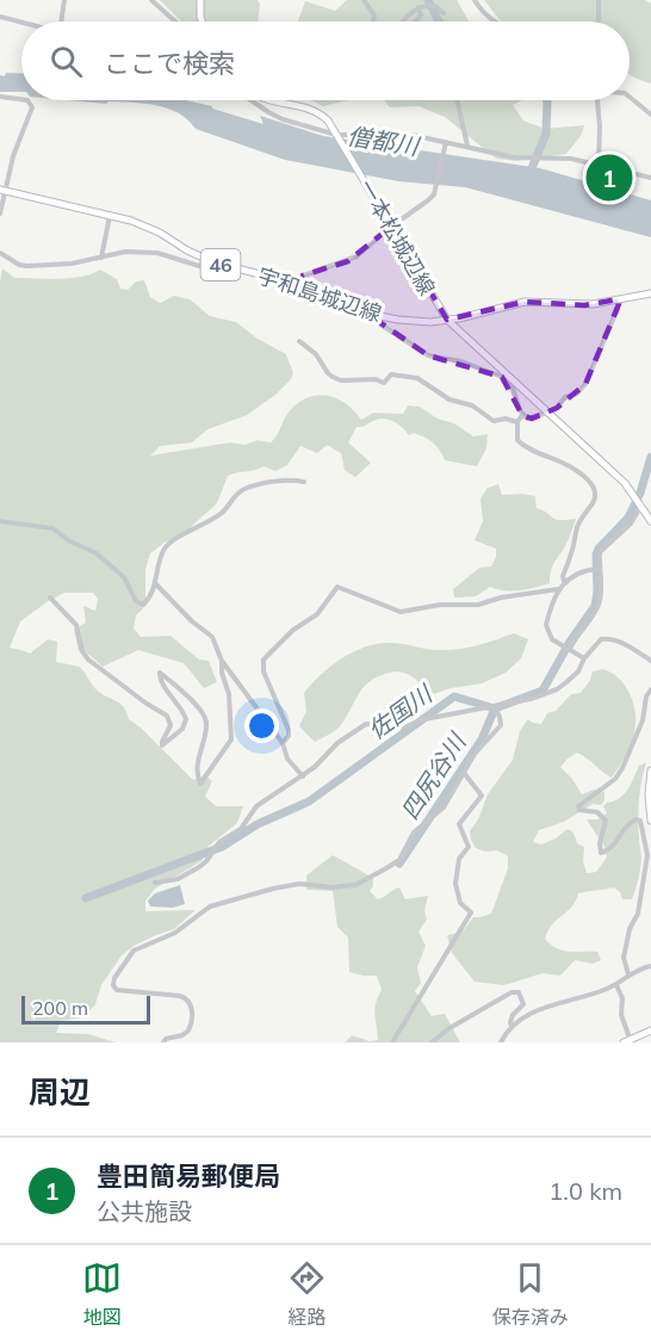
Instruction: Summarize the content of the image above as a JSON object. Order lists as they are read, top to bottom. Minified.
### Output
{"streets":{"main road":["一本松城辺線","46","宇和島城辺線"]},"crossings":[["一本松城辺線","宇和島城辺線"]],"water":["僧都川","佐国川","四尻谷川"],"scale_bar":"200 m","page":{"search":"ここで検索","pins":"1","scale":"200 m","heading":"周辺","list":[{"mark":"1","name":"豊田簡易郵便局","note":"公共施設","value":"1.0 km"}],"nav":["地図","経路","保存済み"]}}
